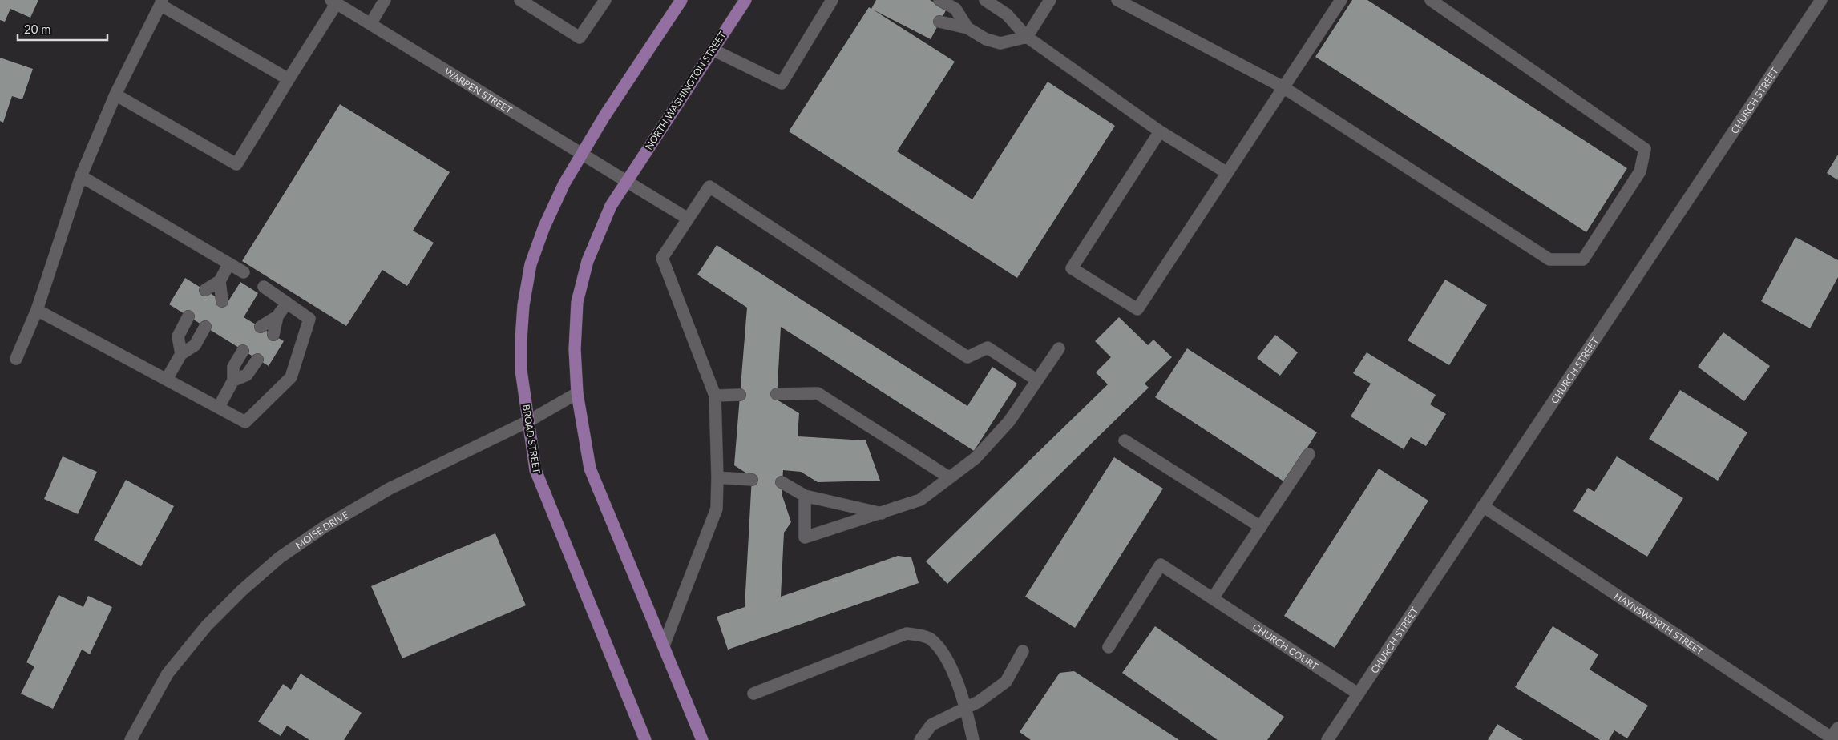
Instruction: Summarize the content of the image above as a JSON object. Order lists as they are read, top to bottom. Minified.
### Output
{"streets":{"main road":["NORTH WASHINGTON STREET","BROAD STREET"],"street":["WARREN STREET","CHURCH STREET","MOISE DRIVE","HAYNSWORTH STREET","CHURCH COURT"]},"crossings":[["WARREN STREET","NORTH WASHINGTON STREET"],["WARREN STREET","BROAD STREET"],["CHURCH STREET","HAYNSWORTH STREET"],["CHURCH STREET","CHURCH COURT"],["BROAD STREET","MOISE DRIVE"]],"scale_bar":"20 m"}
